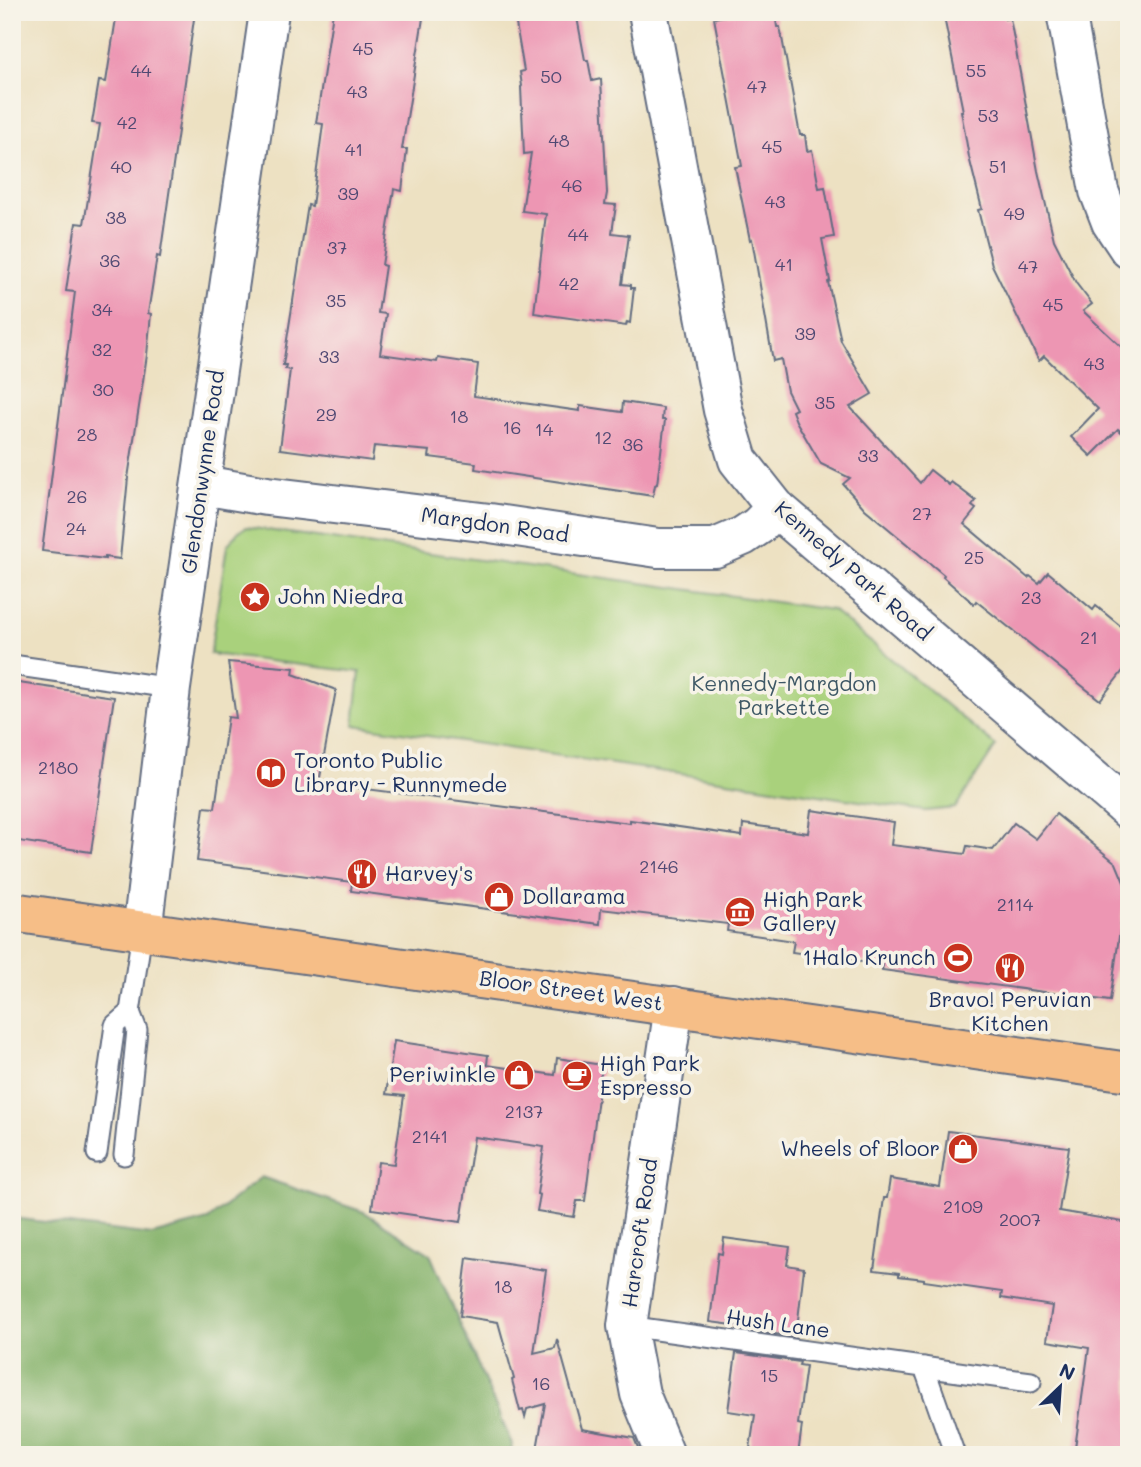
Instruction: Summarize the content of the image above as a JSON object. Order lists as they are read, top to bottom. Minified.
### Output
{"streets":{"main road":["Bloor Street West"],"street":["Glendonwynne Road","Margdon Road","Kennedy Park Road","Harcroft Road"],"lane":["Hush Lane"]},"crossings":[["Glendonwynne Road","Margdon Road"],["Glendonwynne Road","Bloor Street West"],["Margdon Road","Kennedy Park Road"],["Bloor Street West","Harcroft Road"],["Harcroft Road","Hush Lane"]],"parks":["Kennedy-Margdon Parkette"],"places":{"place":["John Niedra"],"library":["Toronto Public Library - Runnymede"],"restaurant":["Harvey's","Bravo! Peruvian Kitchen"],"shop":["Dollarama","Periwinkle","Wheels of Bloor"],"museum":["High Park Gallery"],"sports":["1Halo Krunch"],"cafe":["High Park Espresso"]},"house_numbers":["45","44","55","50","47","43","53","42","48","45","41","40","51","46","39","43","49","38","44","37","36","41","47","42","35","45","34","39","32","33","43","30","35","29","18","16","14","28","12","36","33","26","27","24","25","23","21","2180","2146","2114","2137","2141","2109","2007","18","15","16"],"north":"top right"}
